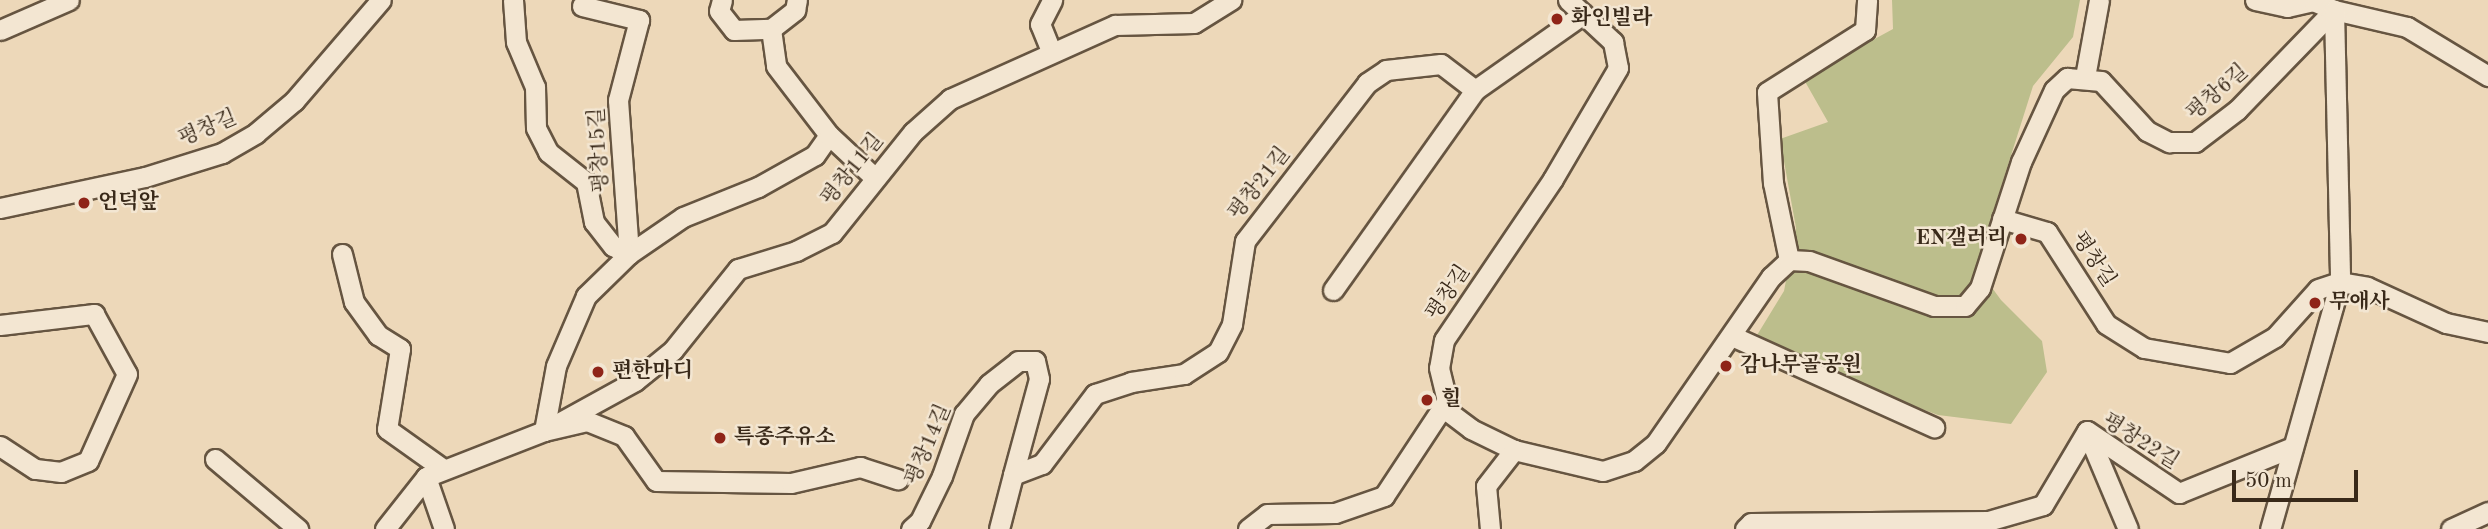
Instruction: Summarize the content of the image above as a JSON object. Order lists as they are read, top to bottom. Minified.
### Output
{"streets":{"street":["평창6길","평창길","평창15길","평창11길","평창21길","평창22길","평창14길"]},"crossings":[["평창21길","평창14길"]],"places":["화인빌라","언덕앞","EN갤러리","무애사","감나무골공원","편한마디","힐","특종주유소"],"scale_bar":"50 m"}
